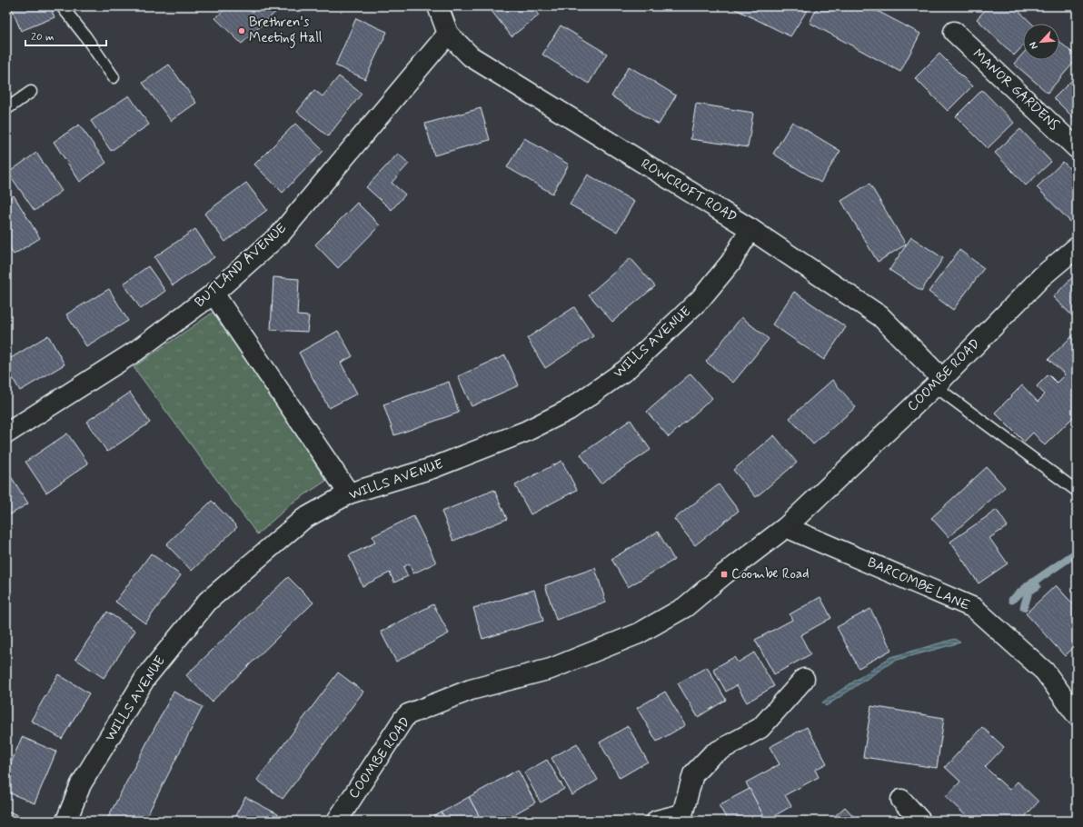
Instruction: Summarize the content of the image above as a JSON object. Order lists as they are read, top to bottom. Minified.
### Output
{"streets":{"street":["MANOR GARDENS","ROWCROFT ROAD","BUTLAND AVENUE","WILLS AVENUE","COOMBE ROAD","BARCOMBE LANE"]},"crossings":[["ROWCROFT ROAD","BUTLAND AVENUE"],["ROWCROFT ROAD","WILLS AVENUE"],["ROWCROFT ROAD","COOMBE ROAD"],["COOMBE ROAD","BARCOMBE LANE"]],"places":{"other":["Brethren's Meeting Hall"],"transit":["Coombe Road"]},"scale_bar":"20 m","north":"bottom left"}
